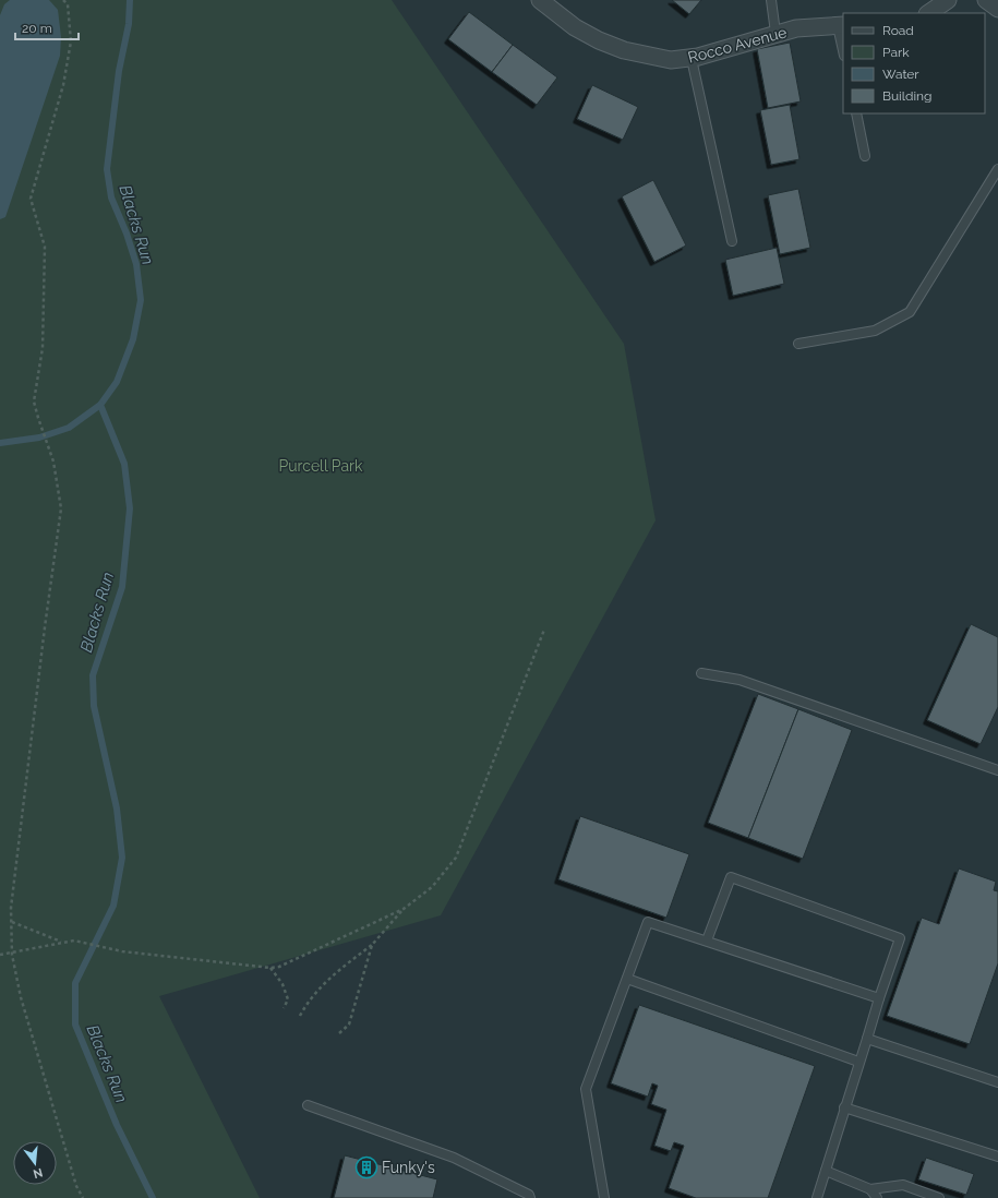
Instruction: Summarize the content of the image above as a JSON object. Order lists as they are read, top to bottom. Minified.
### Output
{"streets":{"street":["Rocco Avenue"]},"water":["Blacks Run"],"parks":["Purcell Park"],"places":{"building":["Funky's"]},"legend":["Road","Park","Water","Building"],"scale_bar":"20 m","north":"bottom"}
